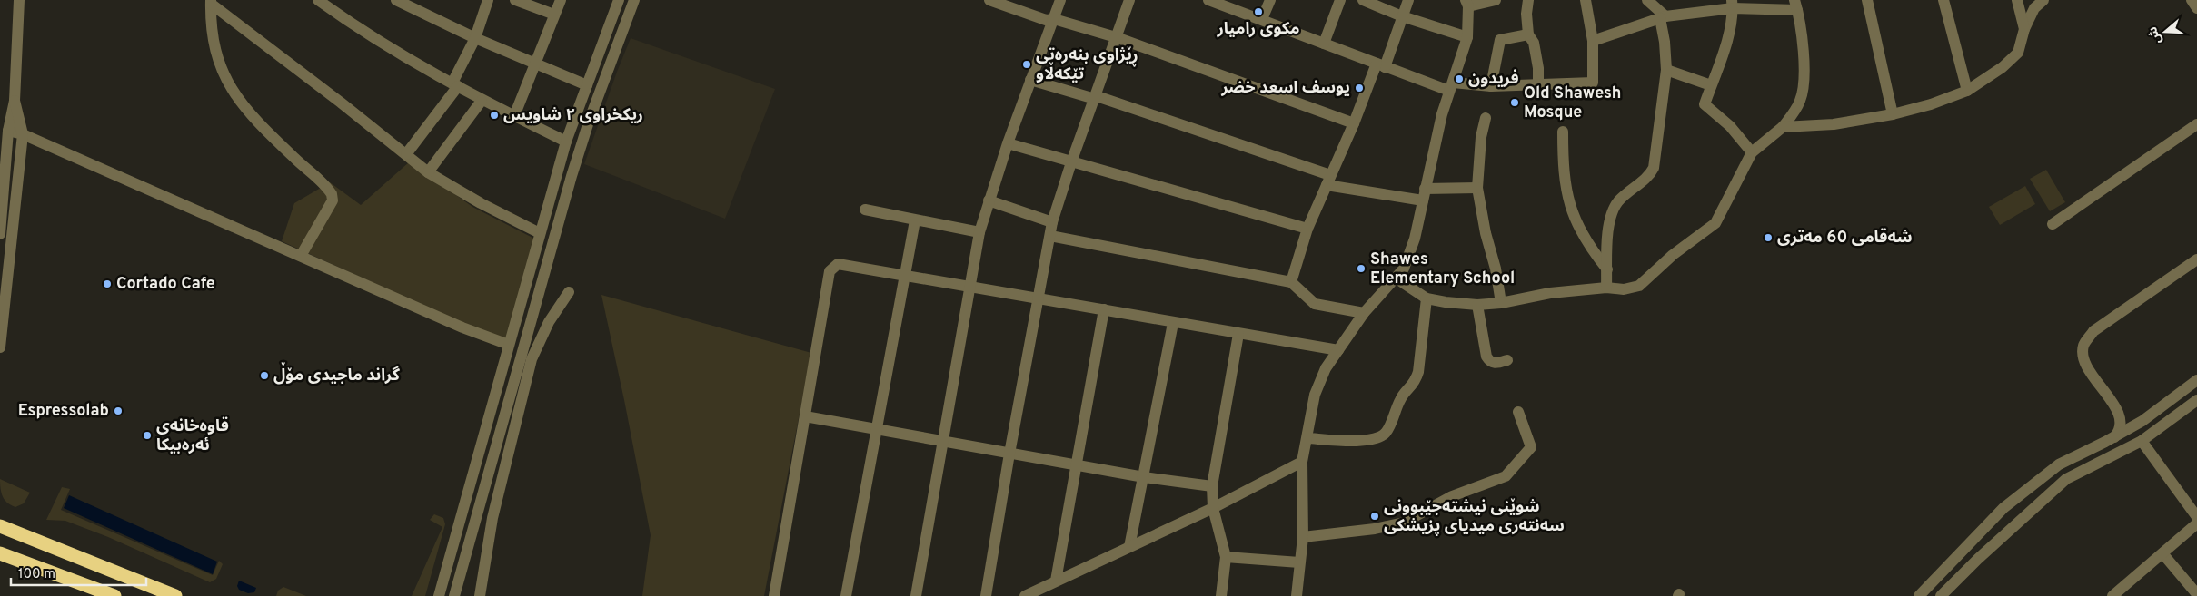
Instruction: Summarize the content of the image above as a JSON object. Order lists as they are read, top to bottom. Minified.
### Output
{"places":["مکوی رامیار","ڕێژاوی بنەرەتی تێکەڵاو","فريدون","يوسف اسعد خضر","Old Shawesh Mosque","ريكخراوى ۲ شاويس","شەقامی 60 مەتری","Shawes Elementary School","Cortado Cafe","گراند ماجیدی مۆڵ","Espressolab","قاوەخانەی ئەرەبیکا","شوێنی نیشتەجێبوونی سەنتەری میدیای پزیشکی"],"scale_bar":"100 m","north":"left"}
